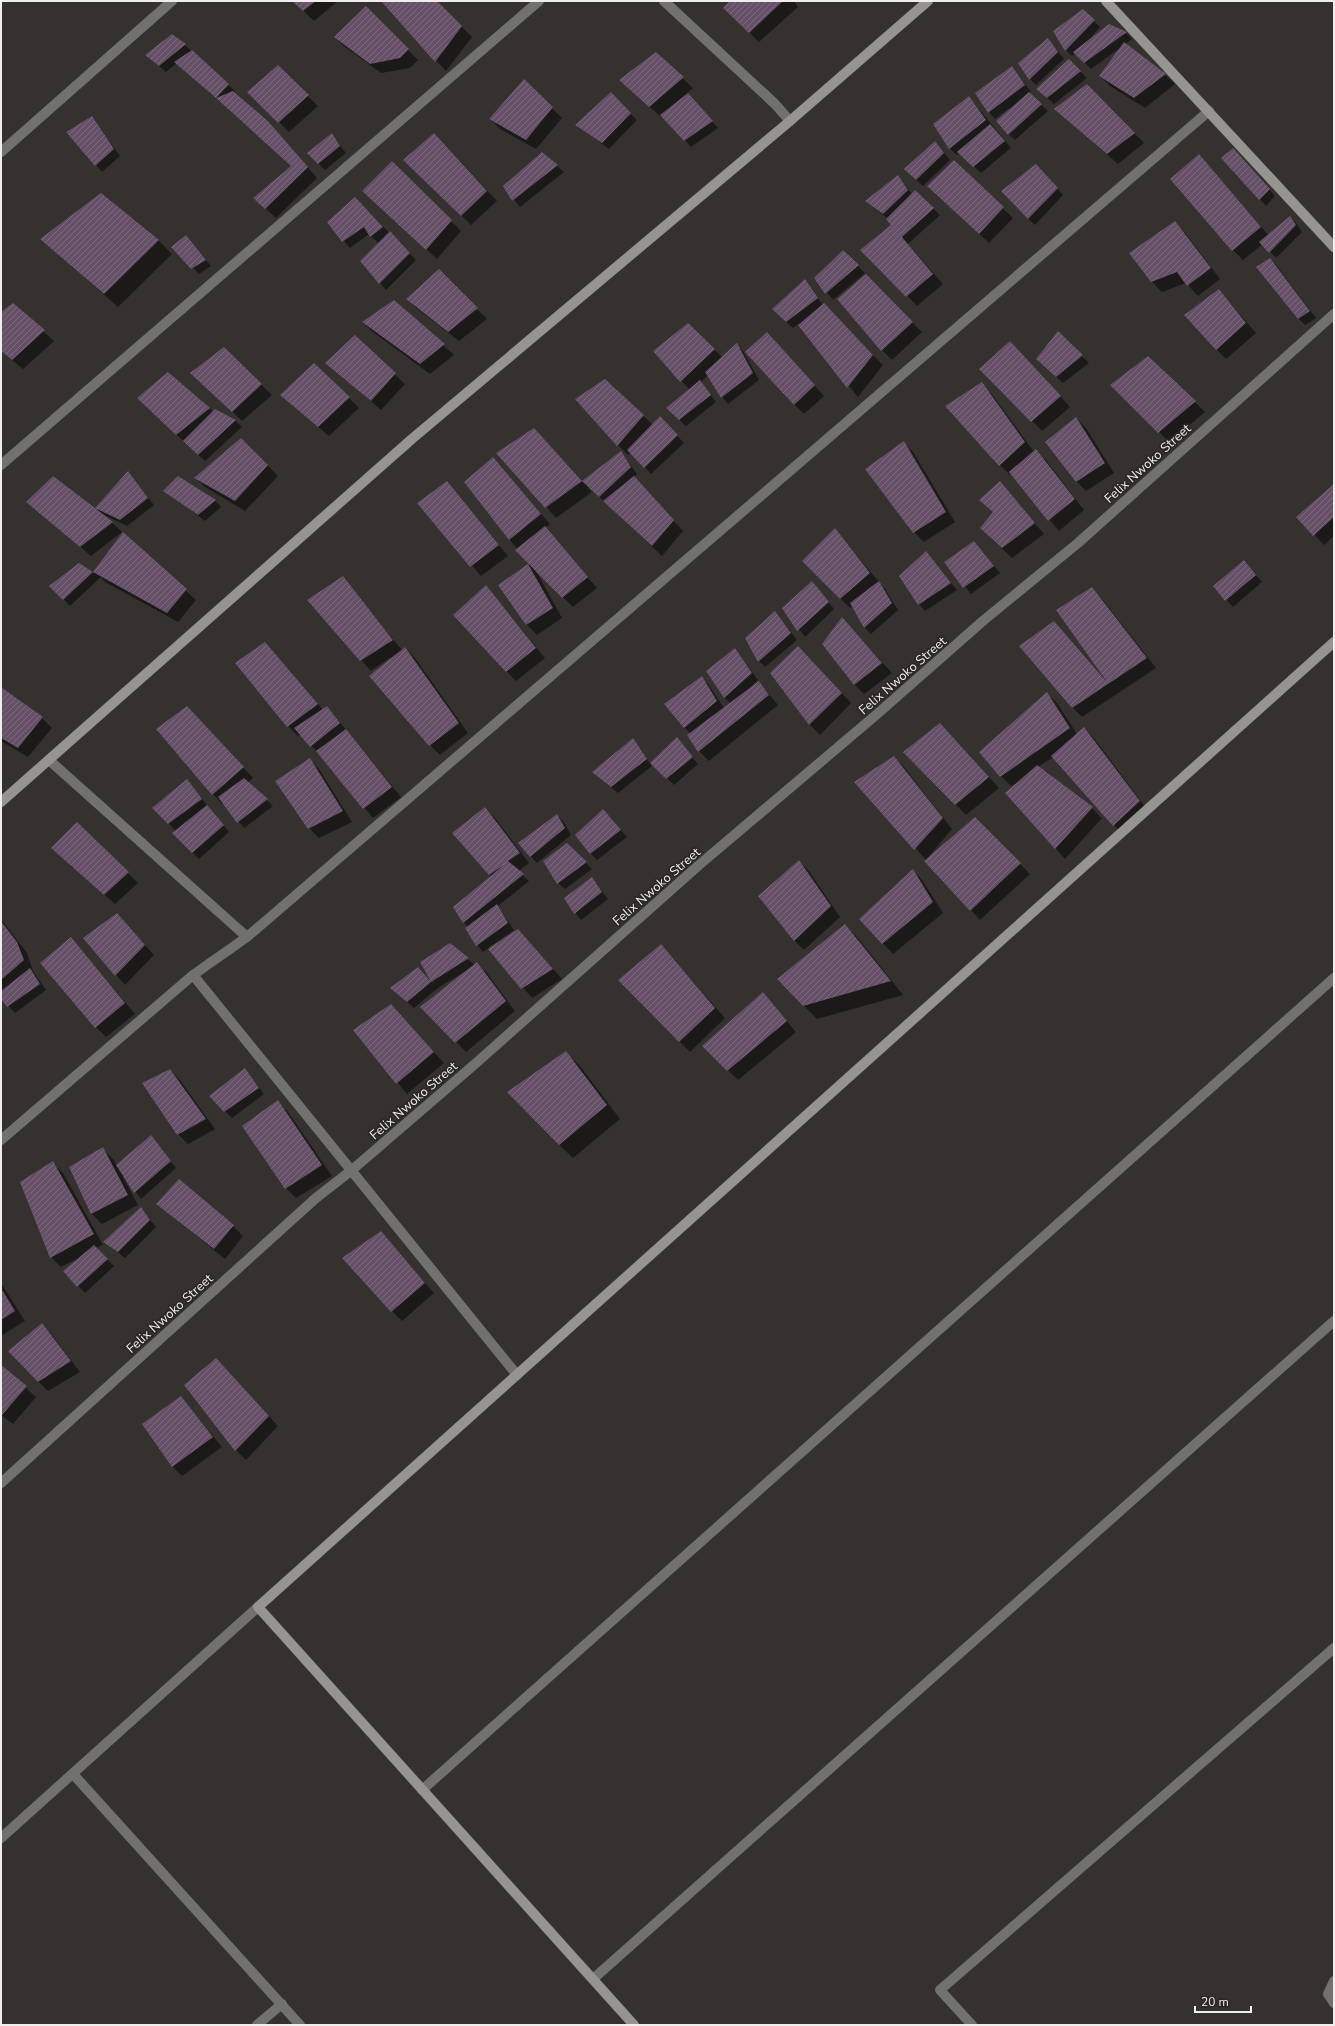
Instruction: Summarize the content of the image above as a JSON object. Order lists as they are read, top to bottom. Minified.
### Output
{"streets":{"street":["Felix Nwoko Street"]},"scale_bar":"20 m"}
